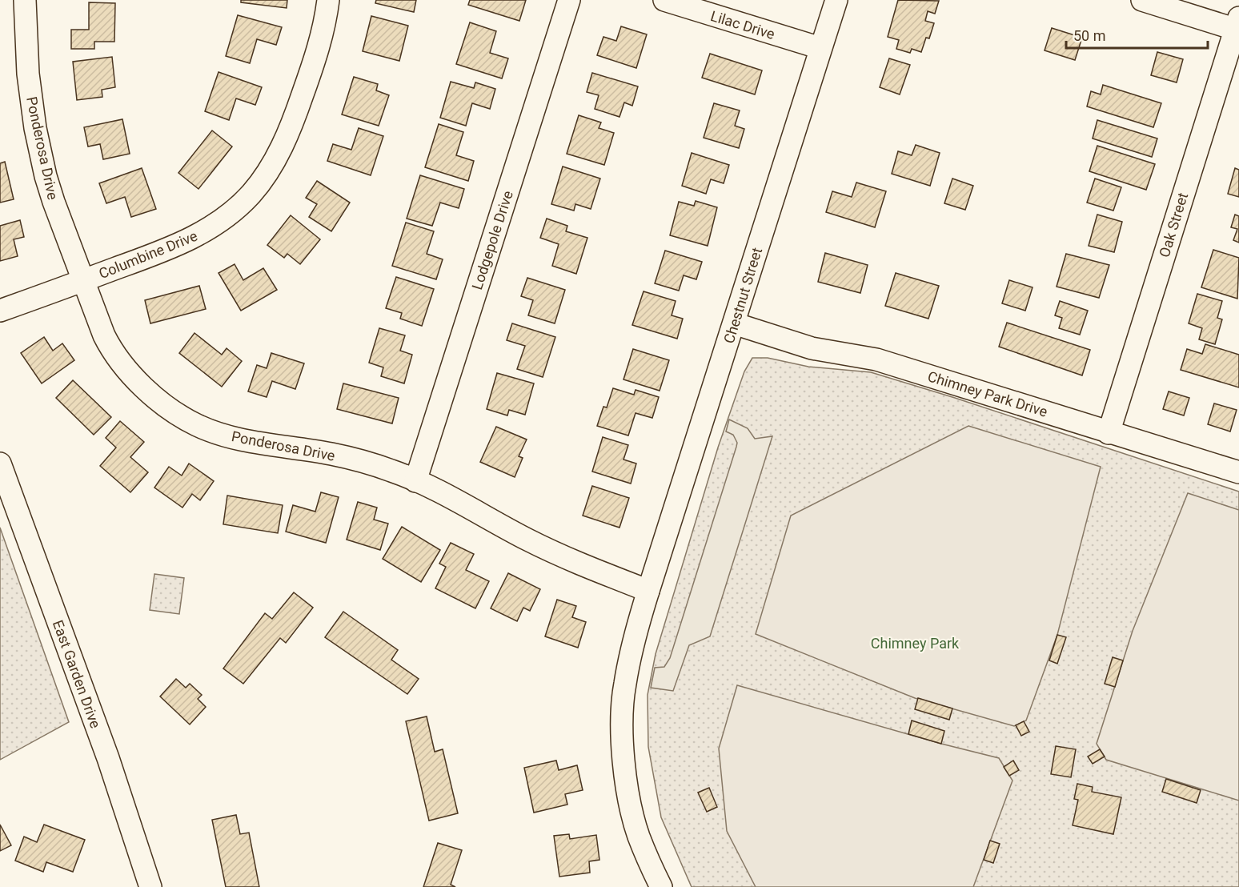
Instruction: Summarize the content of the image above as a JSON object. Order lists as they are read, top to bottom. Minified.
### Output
{"streets":{"street":["Lilac Drive","Ponderosa Drive","Oak Street","Lodgepole Drive","Columbine Drive","Chestnut Street","Chimney Park Drive","East Garden Drive"]},"crossings":[["Lilac Drive","Chestnut Street"],["Ponderosa Drive","Lodgepole Drive"],["Ponderosa Drive","Columbine Drive"],["Ponderosa Drive","Chestnut Street"],["Oak Street","Chimney Park Drive"],["Chestnut Street","Chimney Park Drive"]],"parks":["Chimney Park"],"scale_bar":"50 m"}
